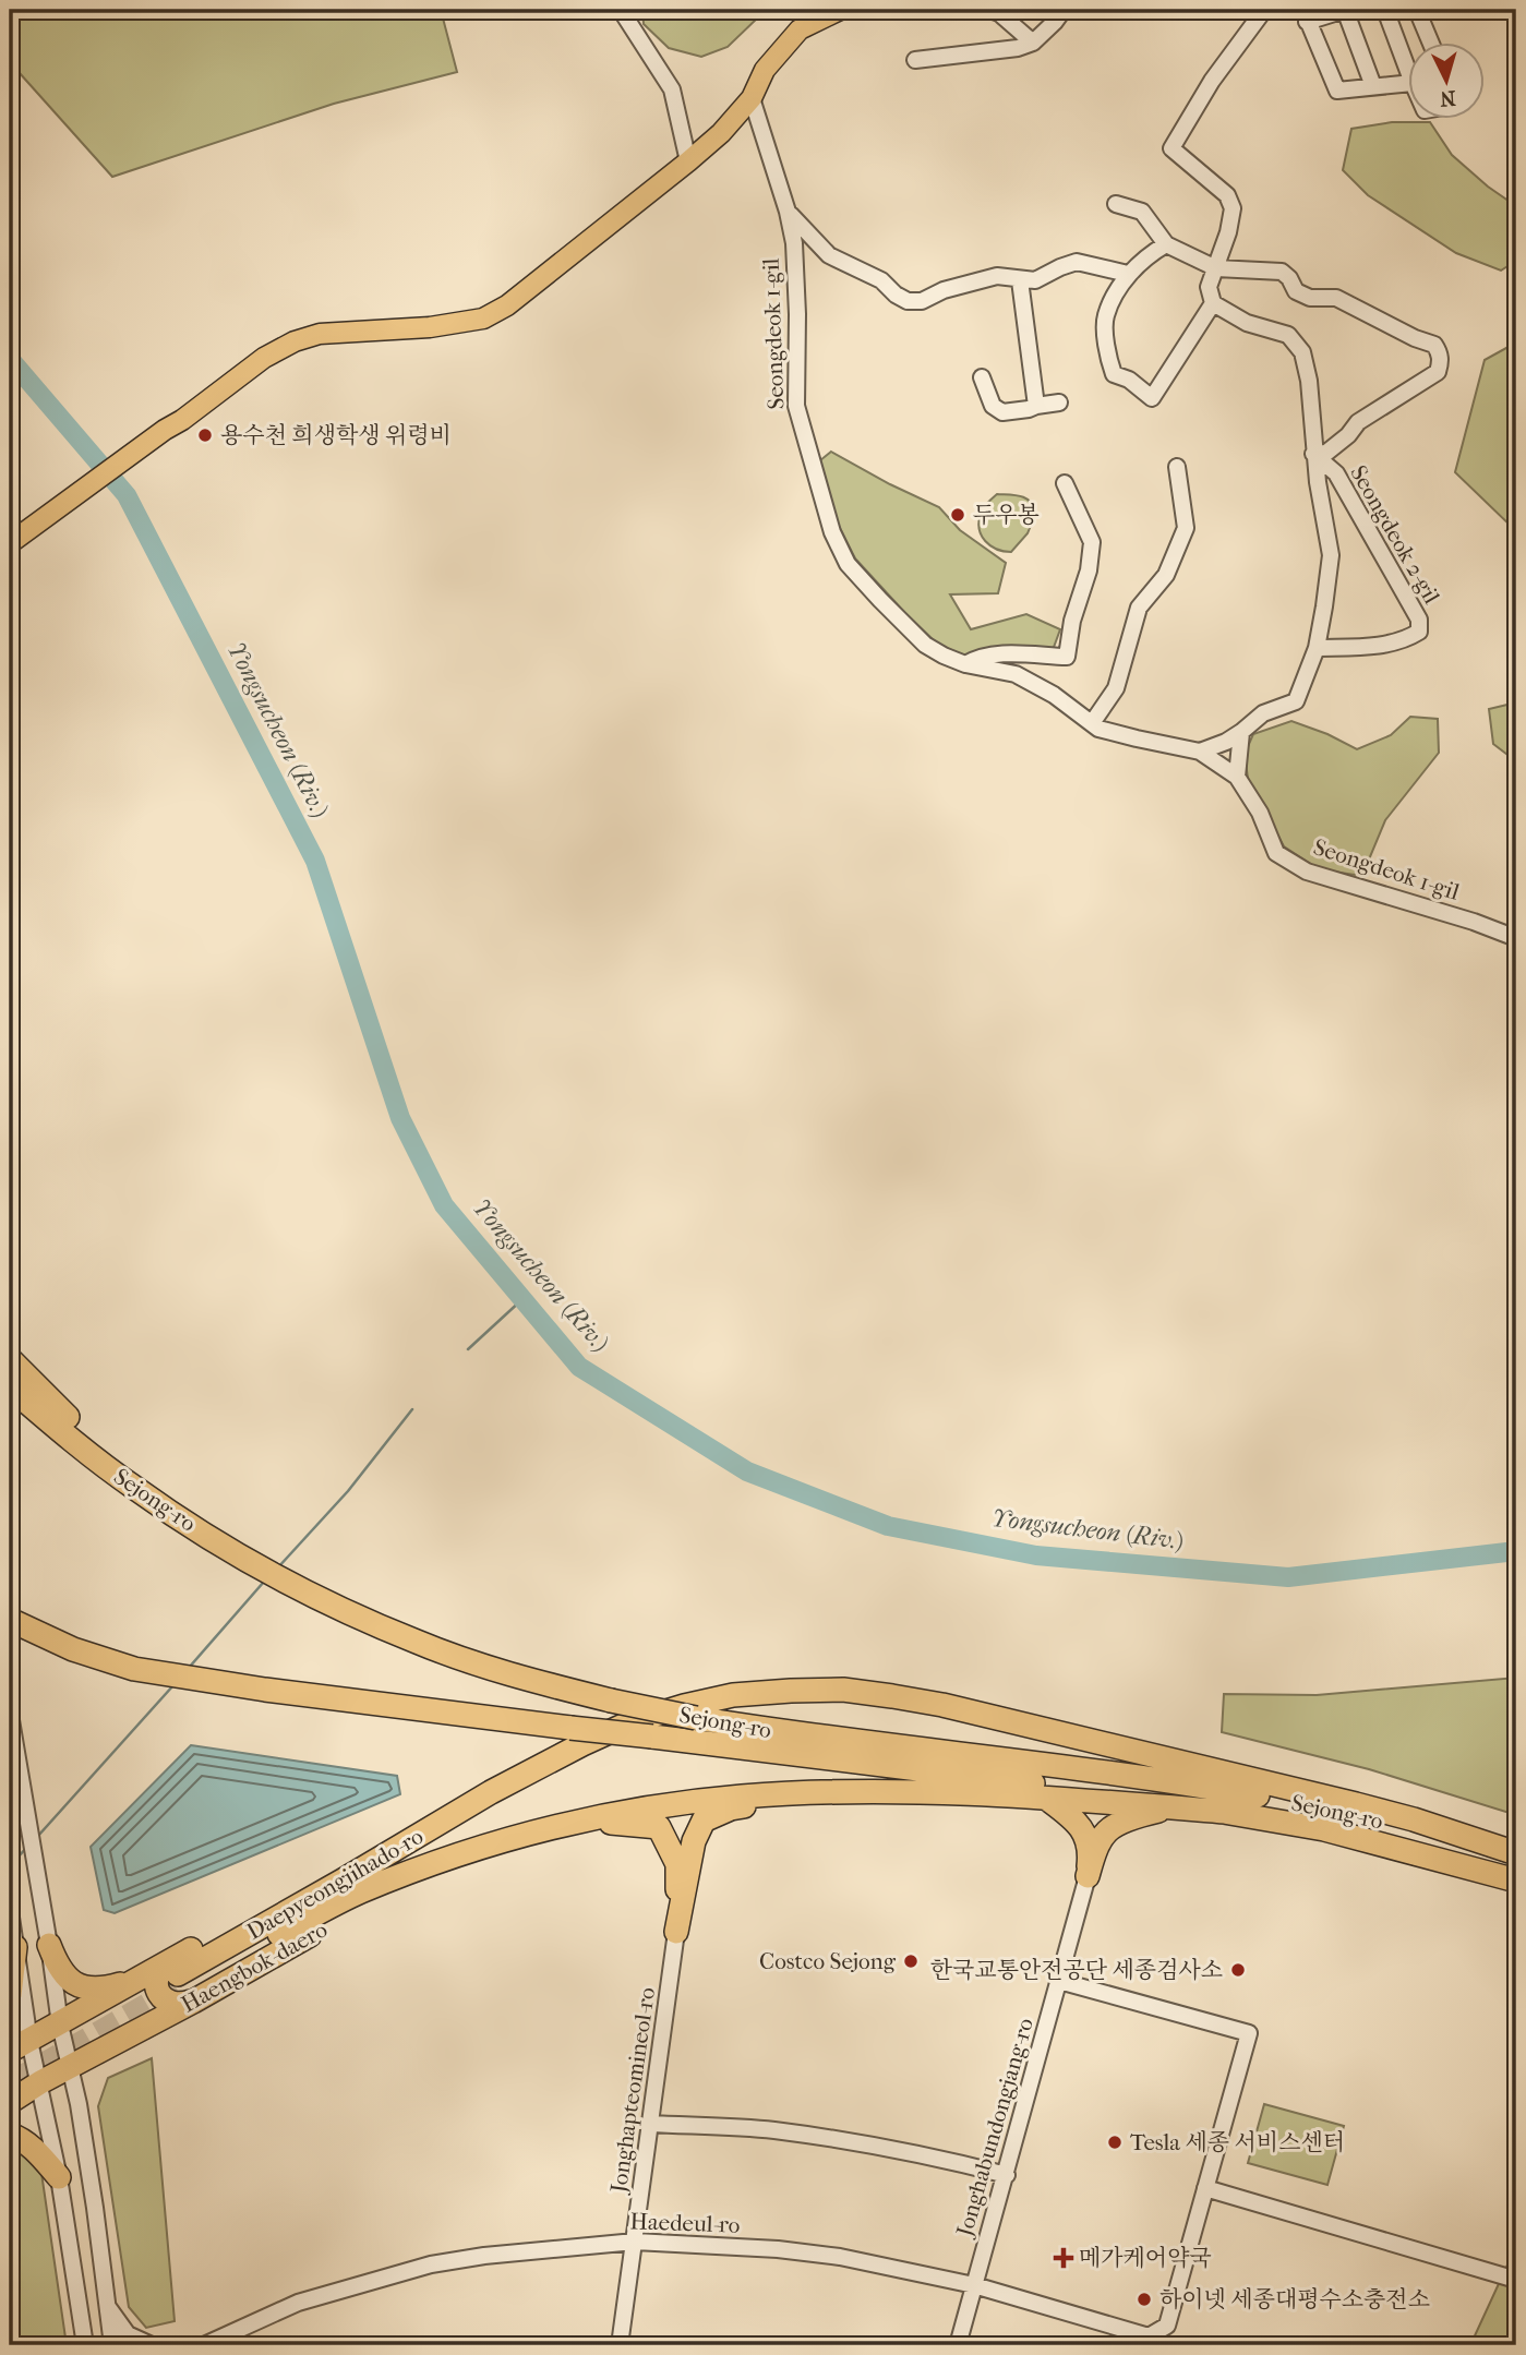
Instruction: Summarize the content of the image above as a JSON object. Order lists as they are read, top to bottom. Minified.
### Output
{"streets":{"highway":["Sejong-ro","Daepyeongjihado-ro","Haengbok-daero"],"street":["Seongdeok 1-gil","Seongdeok 2-gil","Jonghapteomineol-ro","Jonghabundongjang-ro","Haedeul-ro"]},"crossings":[["Seongdeok 1-gil","Seongdeok 2-gil"],["Sejong-ro","Daepyeongjihado-ro"],["Daepyeongjihado-ro","Haengbok-daero"],["Jonghapteomineol-ro","Haedeul-ro"],["Jonghabundongjang-ro","Haedeul-ro"]],"water":["Yongsucheon (Riv.)"],"places":{"other":["용수천 희생학생 위령비","두우봉","Costco Sejong","한국교통안전공단 세종검사소","Tesla 세종 서비스센터","하이넷 세종대평수소충전소"],"health":["메가케어약국"]},"north":"bottom"}
